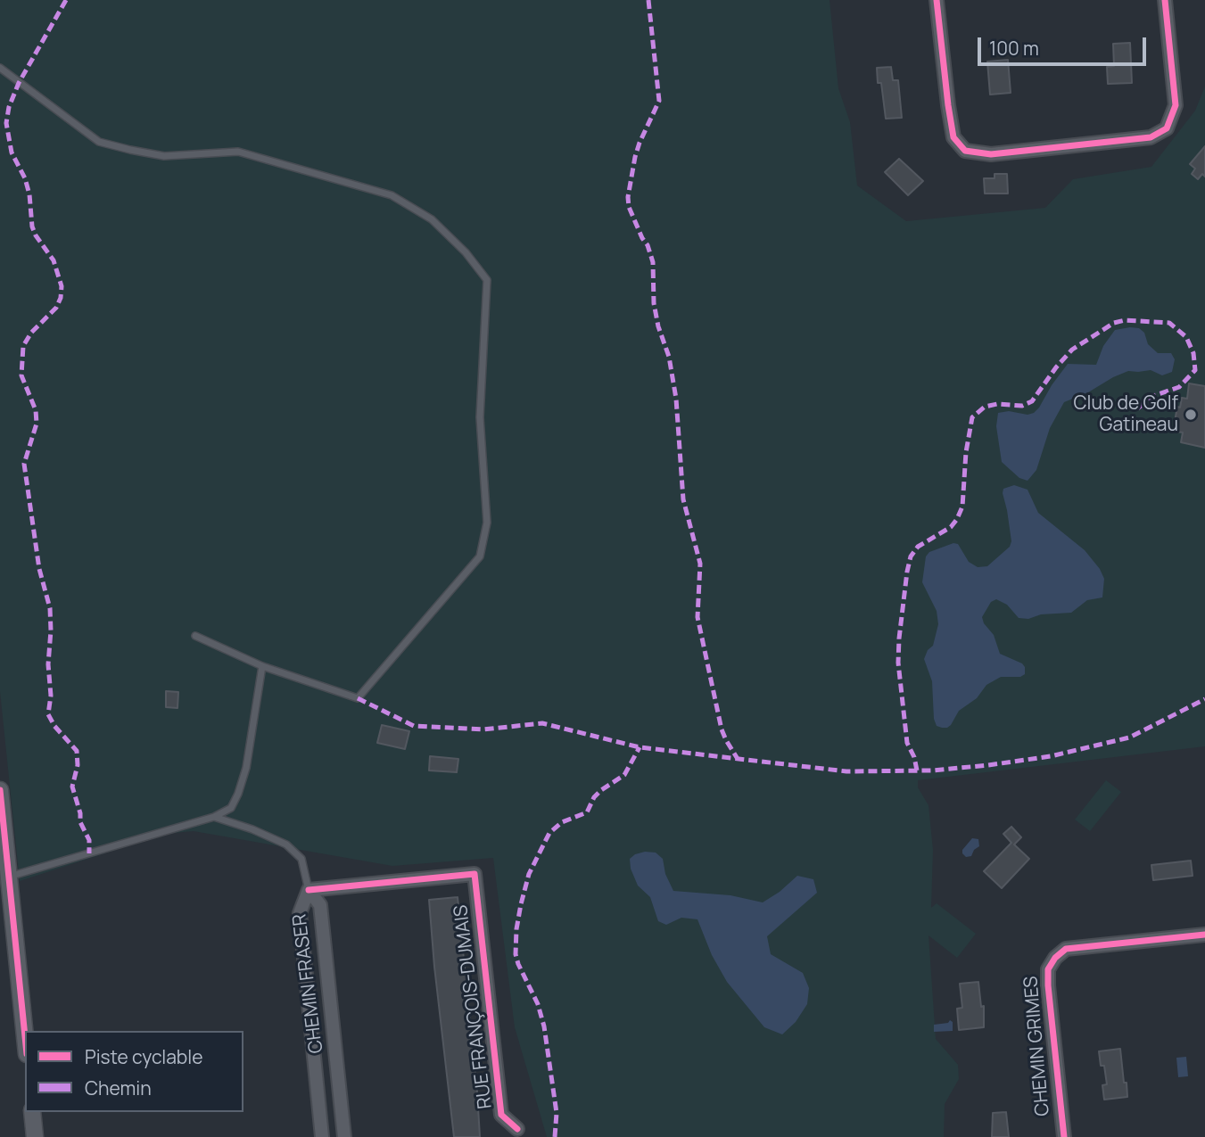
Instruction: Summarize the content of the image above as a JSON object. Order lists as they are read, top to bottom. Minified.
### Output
{"streets":{"street":["CHEMIN FRASER","RUE FRANÇOIS-DUMAIS","CHEMIN GRIMES"]},"crossings":[["CHEMIN FRASER","RUE FRANÇOIS-DUMAIS"]],"places":["Club de Golf Gatineau"],"legend":["Piste cyclable","Chemin"],"scale_bar":"100 m"}
